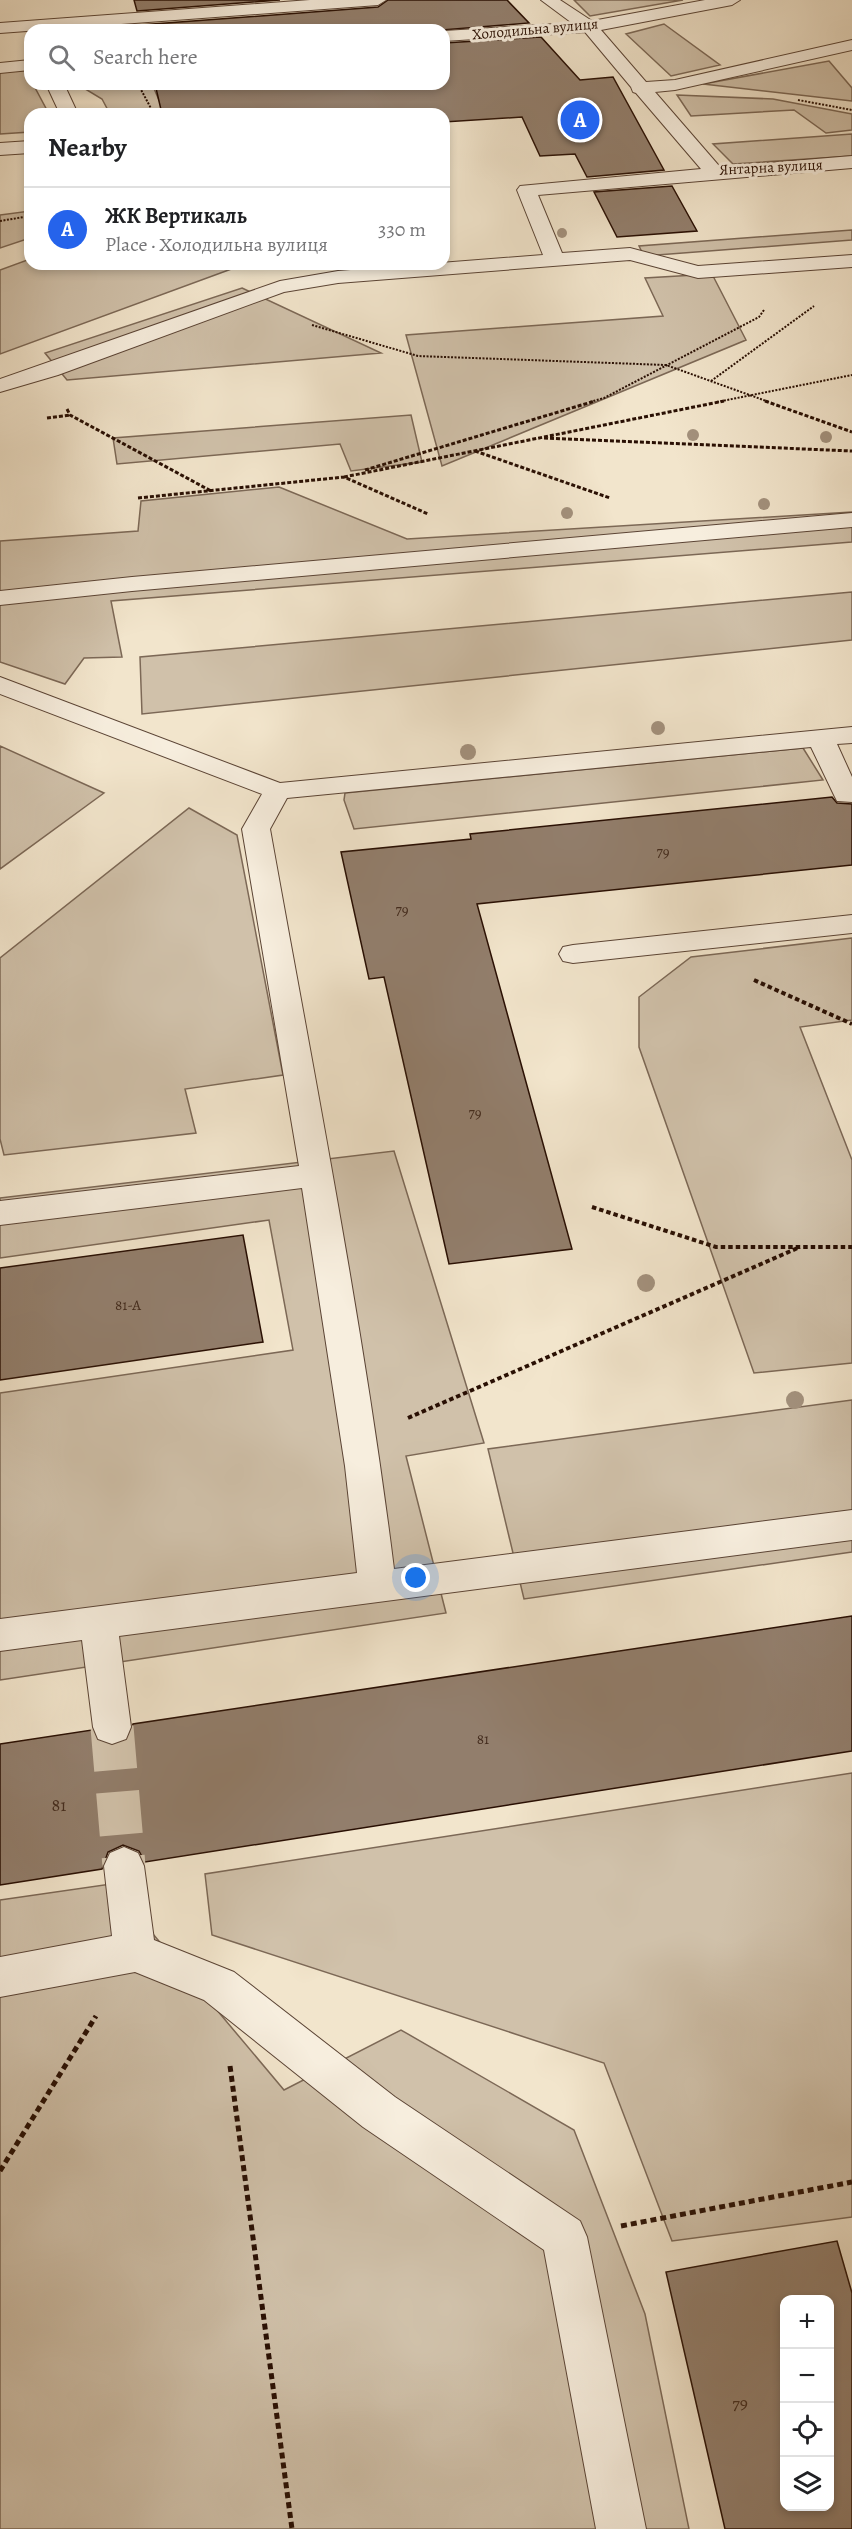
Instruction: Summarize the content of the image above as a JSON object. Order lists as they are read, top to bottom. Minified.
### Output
{"streets":{"street":["Холодильна вулиця","Янтарна вулиця"]},"crossings":[["Холодильна вулиця","Янтарна вулиця"]],"house_numbers":["79","79","79","81-А","81","81","79"],"page":{"search":"Search here","pins":"A","heading":"Nearby","list":[{"mark":"A","name":"ЖК Вертикаль","note":"Place · Холодильна вулиця","value":"330 m"}],"map_buttons":["+","−"]}}
